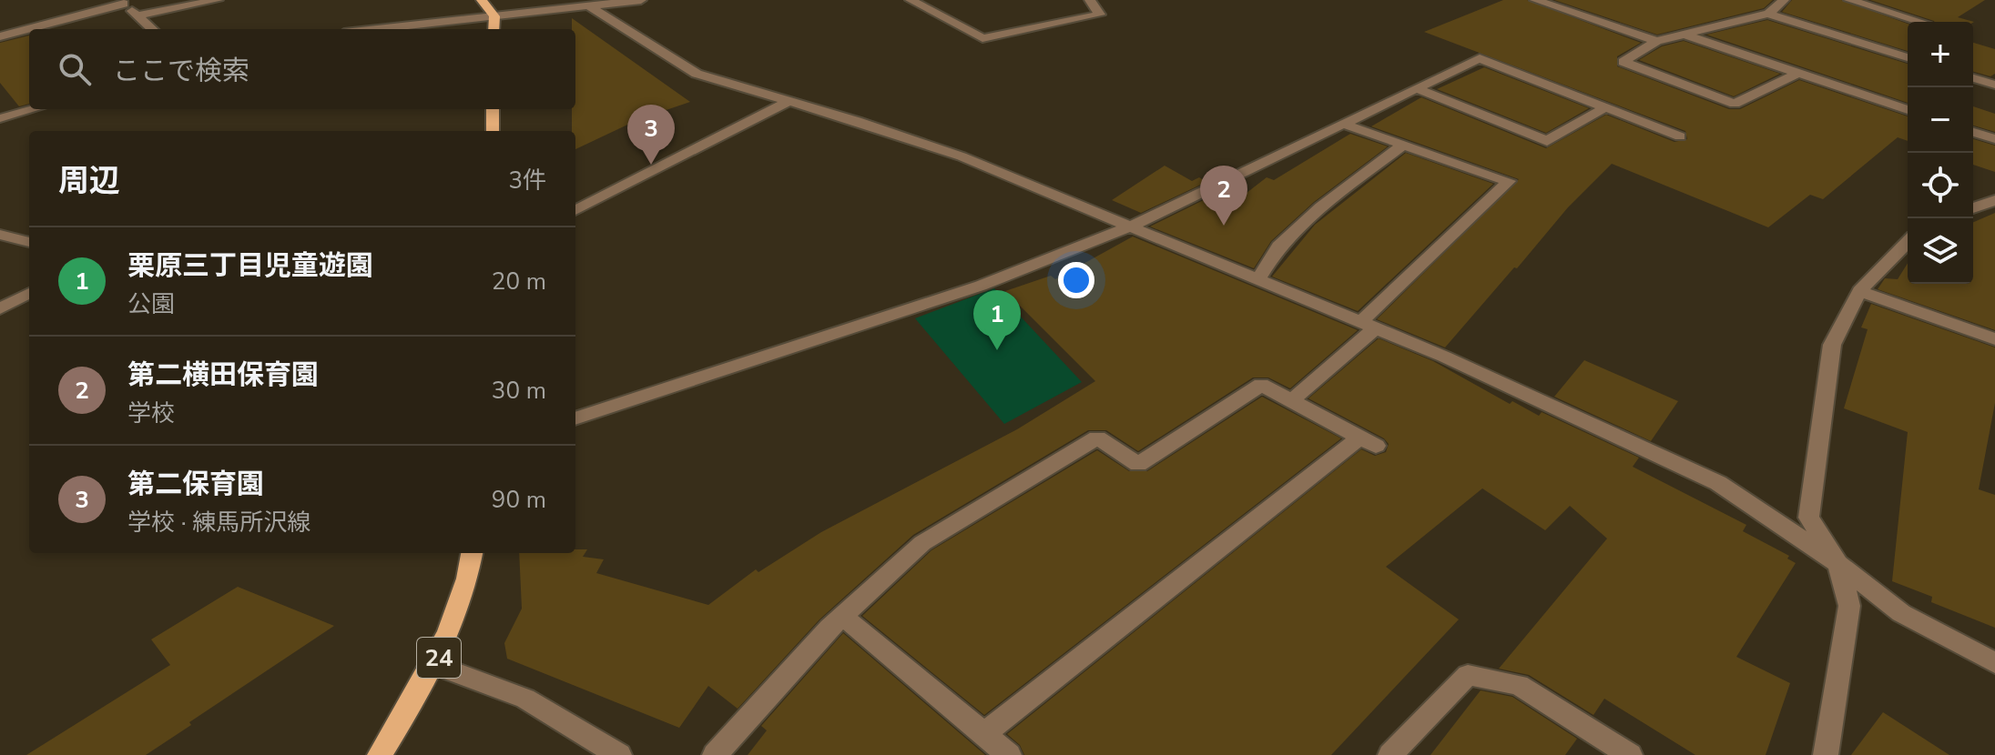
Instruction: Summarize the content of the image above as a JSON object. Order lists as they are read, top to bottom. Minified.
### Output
{"streets":{"main road":["24"]},"page":{"map_buttons":["+","−"],"search":"ここで検索","pins":["3","2","1"],"heading":["周辺","3件"],"list":[{"mark":"1","name":"栗原三丁目児童遊園","note":"公園","value":"20 m"},{"mark":"2","name":"第二横田保育園","note":"学校","value":"30 m"},{"mark":"3","name":"第二保育園","note":"学校 · 練馬所沢線","value":"90 m"}]}}
